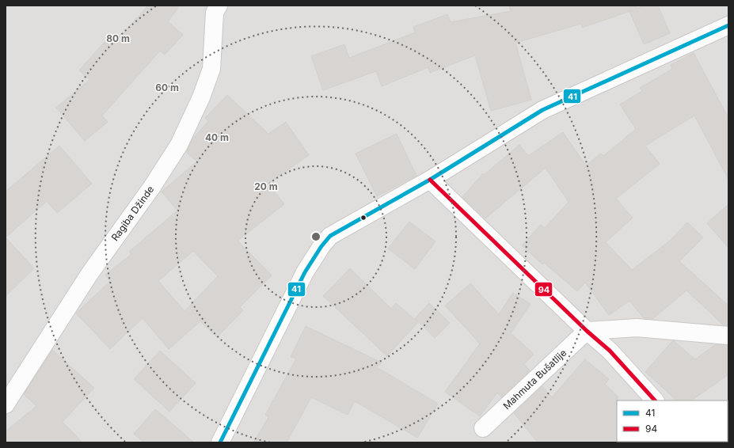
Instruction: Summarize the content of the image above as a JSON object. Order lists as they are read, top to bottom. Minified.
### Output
{"streets":{"street":["Ragiba Džinde","Mahmuta Bušatlije"]},"lines":["transit line 41","transit line 94"],"legend":["41","94"],"rings":["80 m","60 m","40 m","20 m"]}
